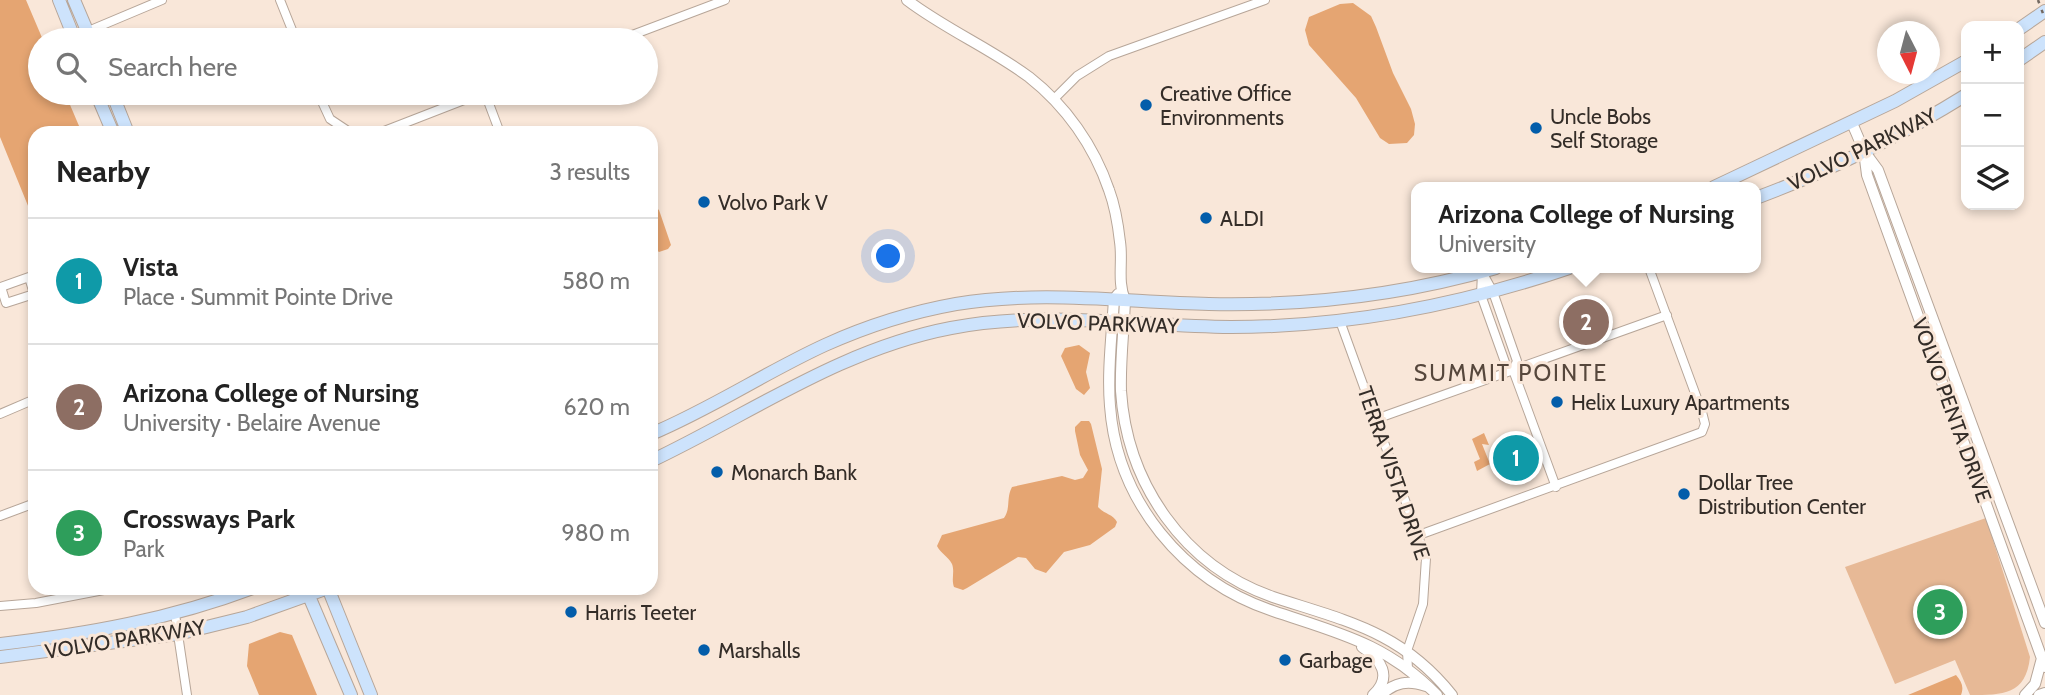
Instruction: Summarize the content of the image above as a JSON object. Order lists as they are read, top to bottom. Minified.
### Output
{"streets":{"main road":["VOLVO PARKWAY"],"street":["VOLVO PENTA DRIVE","TERRA VISTA DRIVE"]},"crossings":[["VOLVO PARKWAY","VOLVO PENTA DRIVE"],["VOLVO PARKWAY","TERRA VISTA DRIVE"]],"districts":["SUMMIT POINTE"],"places":["Creative Office Environments","Uncle Bobs Self Storage","Volvo Park V","ALDI","Helix Luxury Apartments","Monarch Bank","Dollar Tree Distribution Center","Harris Teeter","Marshalls","Garbage"],"north":"bottom","page":{"map_buttons":["+","−"],"search":"Search here","heading":["Nearby","3 results"],"popup":["Arizona College of Nursing","University"],"list":[{"mark":"1","name":"Vista","note":"Place · Summit Pointe Drive","value":"580 m"},{"mark":"2","name":"Arizona College of Nursing","note":"University · Belaire Avenue","value":"620 m"},{"mark":"3","name":"Crossways Park","note":"Park","value":"980 m"}],"pins":["2","1","3"]}}
